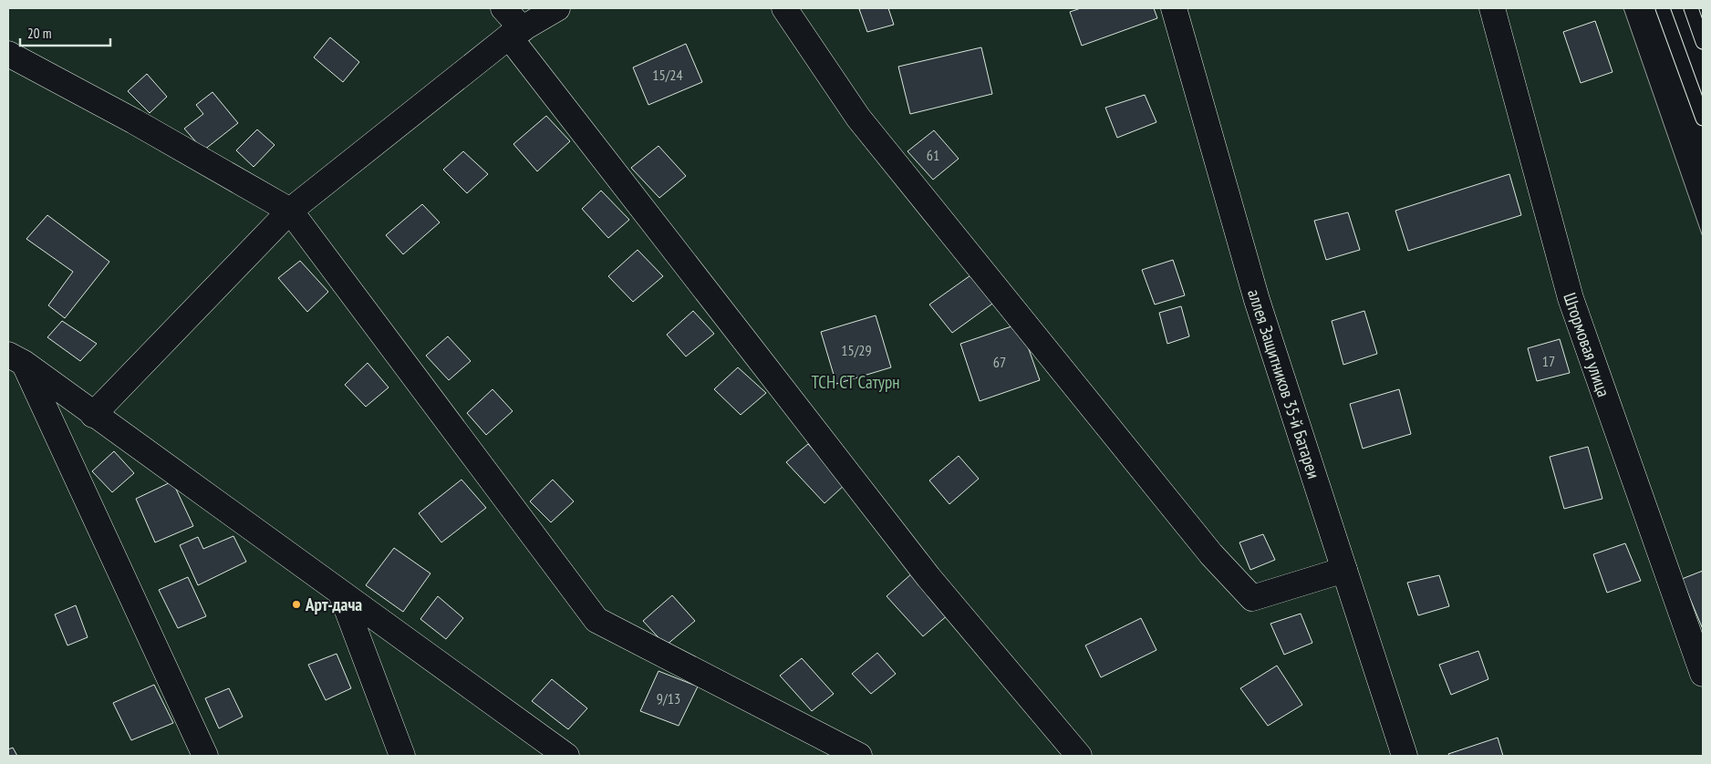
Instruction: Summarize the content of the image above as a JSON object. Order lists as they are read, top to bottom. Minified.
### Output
{"streets":{"street":["Штормовая улица","аллея Защитников 35-й Батареи"]},"parks":["ТСН СТ Сатурн"],"places":["Арт-дача"],"house_numbers":["15/24","61","15/29","17","67","9/13"],"scale_bar":"20 m"}
